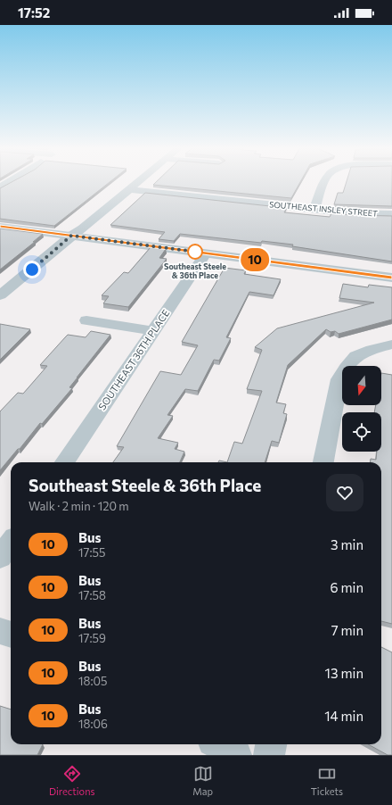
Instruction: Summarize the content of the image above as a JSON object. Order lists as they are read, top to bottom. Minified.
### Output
{"streets":{"street":["SOUTHEAST INSLEY STREET","SOUTHEAST 36TH PLACE"]},"places":["Southeast Steele & 36th Place"],"lines":["bus line 10"],"north":"bottom","page":{"status":"17:52","on_map":"10","heading":["Southeast Steele & 36th Place","Walk · 2 min · 120 m"],"list":[{"mark":"10","name":"Bus","note":"17:55","value":"3 min"},{"mark":"10","name":"Bus","note":"17:58","value":"6 min"},{"mark":"10","name":"Bus","note":"17:59","value":"7 min"},{"mark":"10","name":"Bus","note":"18:05","value":"13 min"},{"mark":"10","name":"Bus","note":"18:06","value":"14 min"}],"tabs":["Directions","Map","Tickets"]}}
